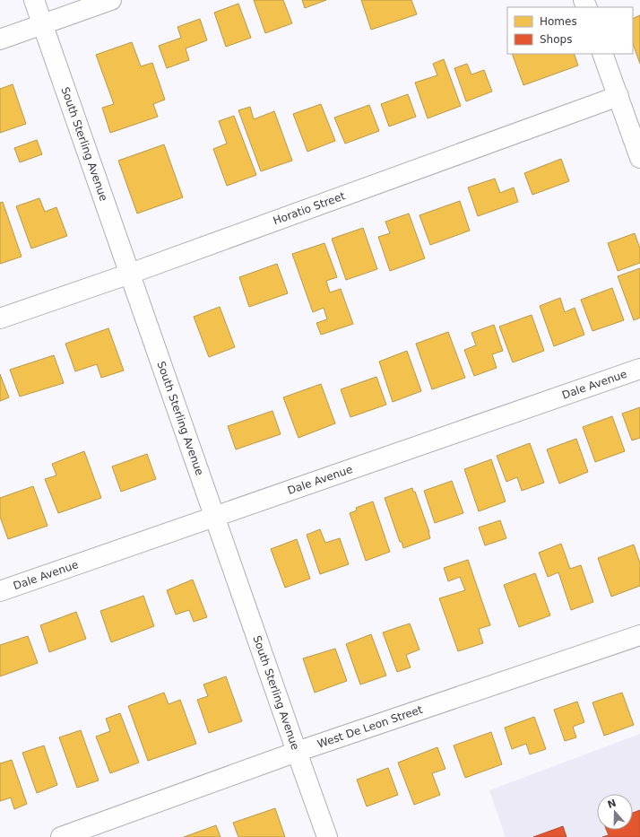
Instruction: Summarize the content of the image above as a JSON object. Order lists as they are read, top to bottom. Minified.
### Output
{"streets":{"street":["South Sterling Avenue","Horatio Street","Dale Avenue","West De Leon Street"]},"crossings":[["South Sterling Avenue","Horatio Street"],["South Sterling Avenue","Dale Avenue"],["South Sterling Avenue","West De Leon Street"]],"legend":["Homes","Shops"],"north":"top"}
